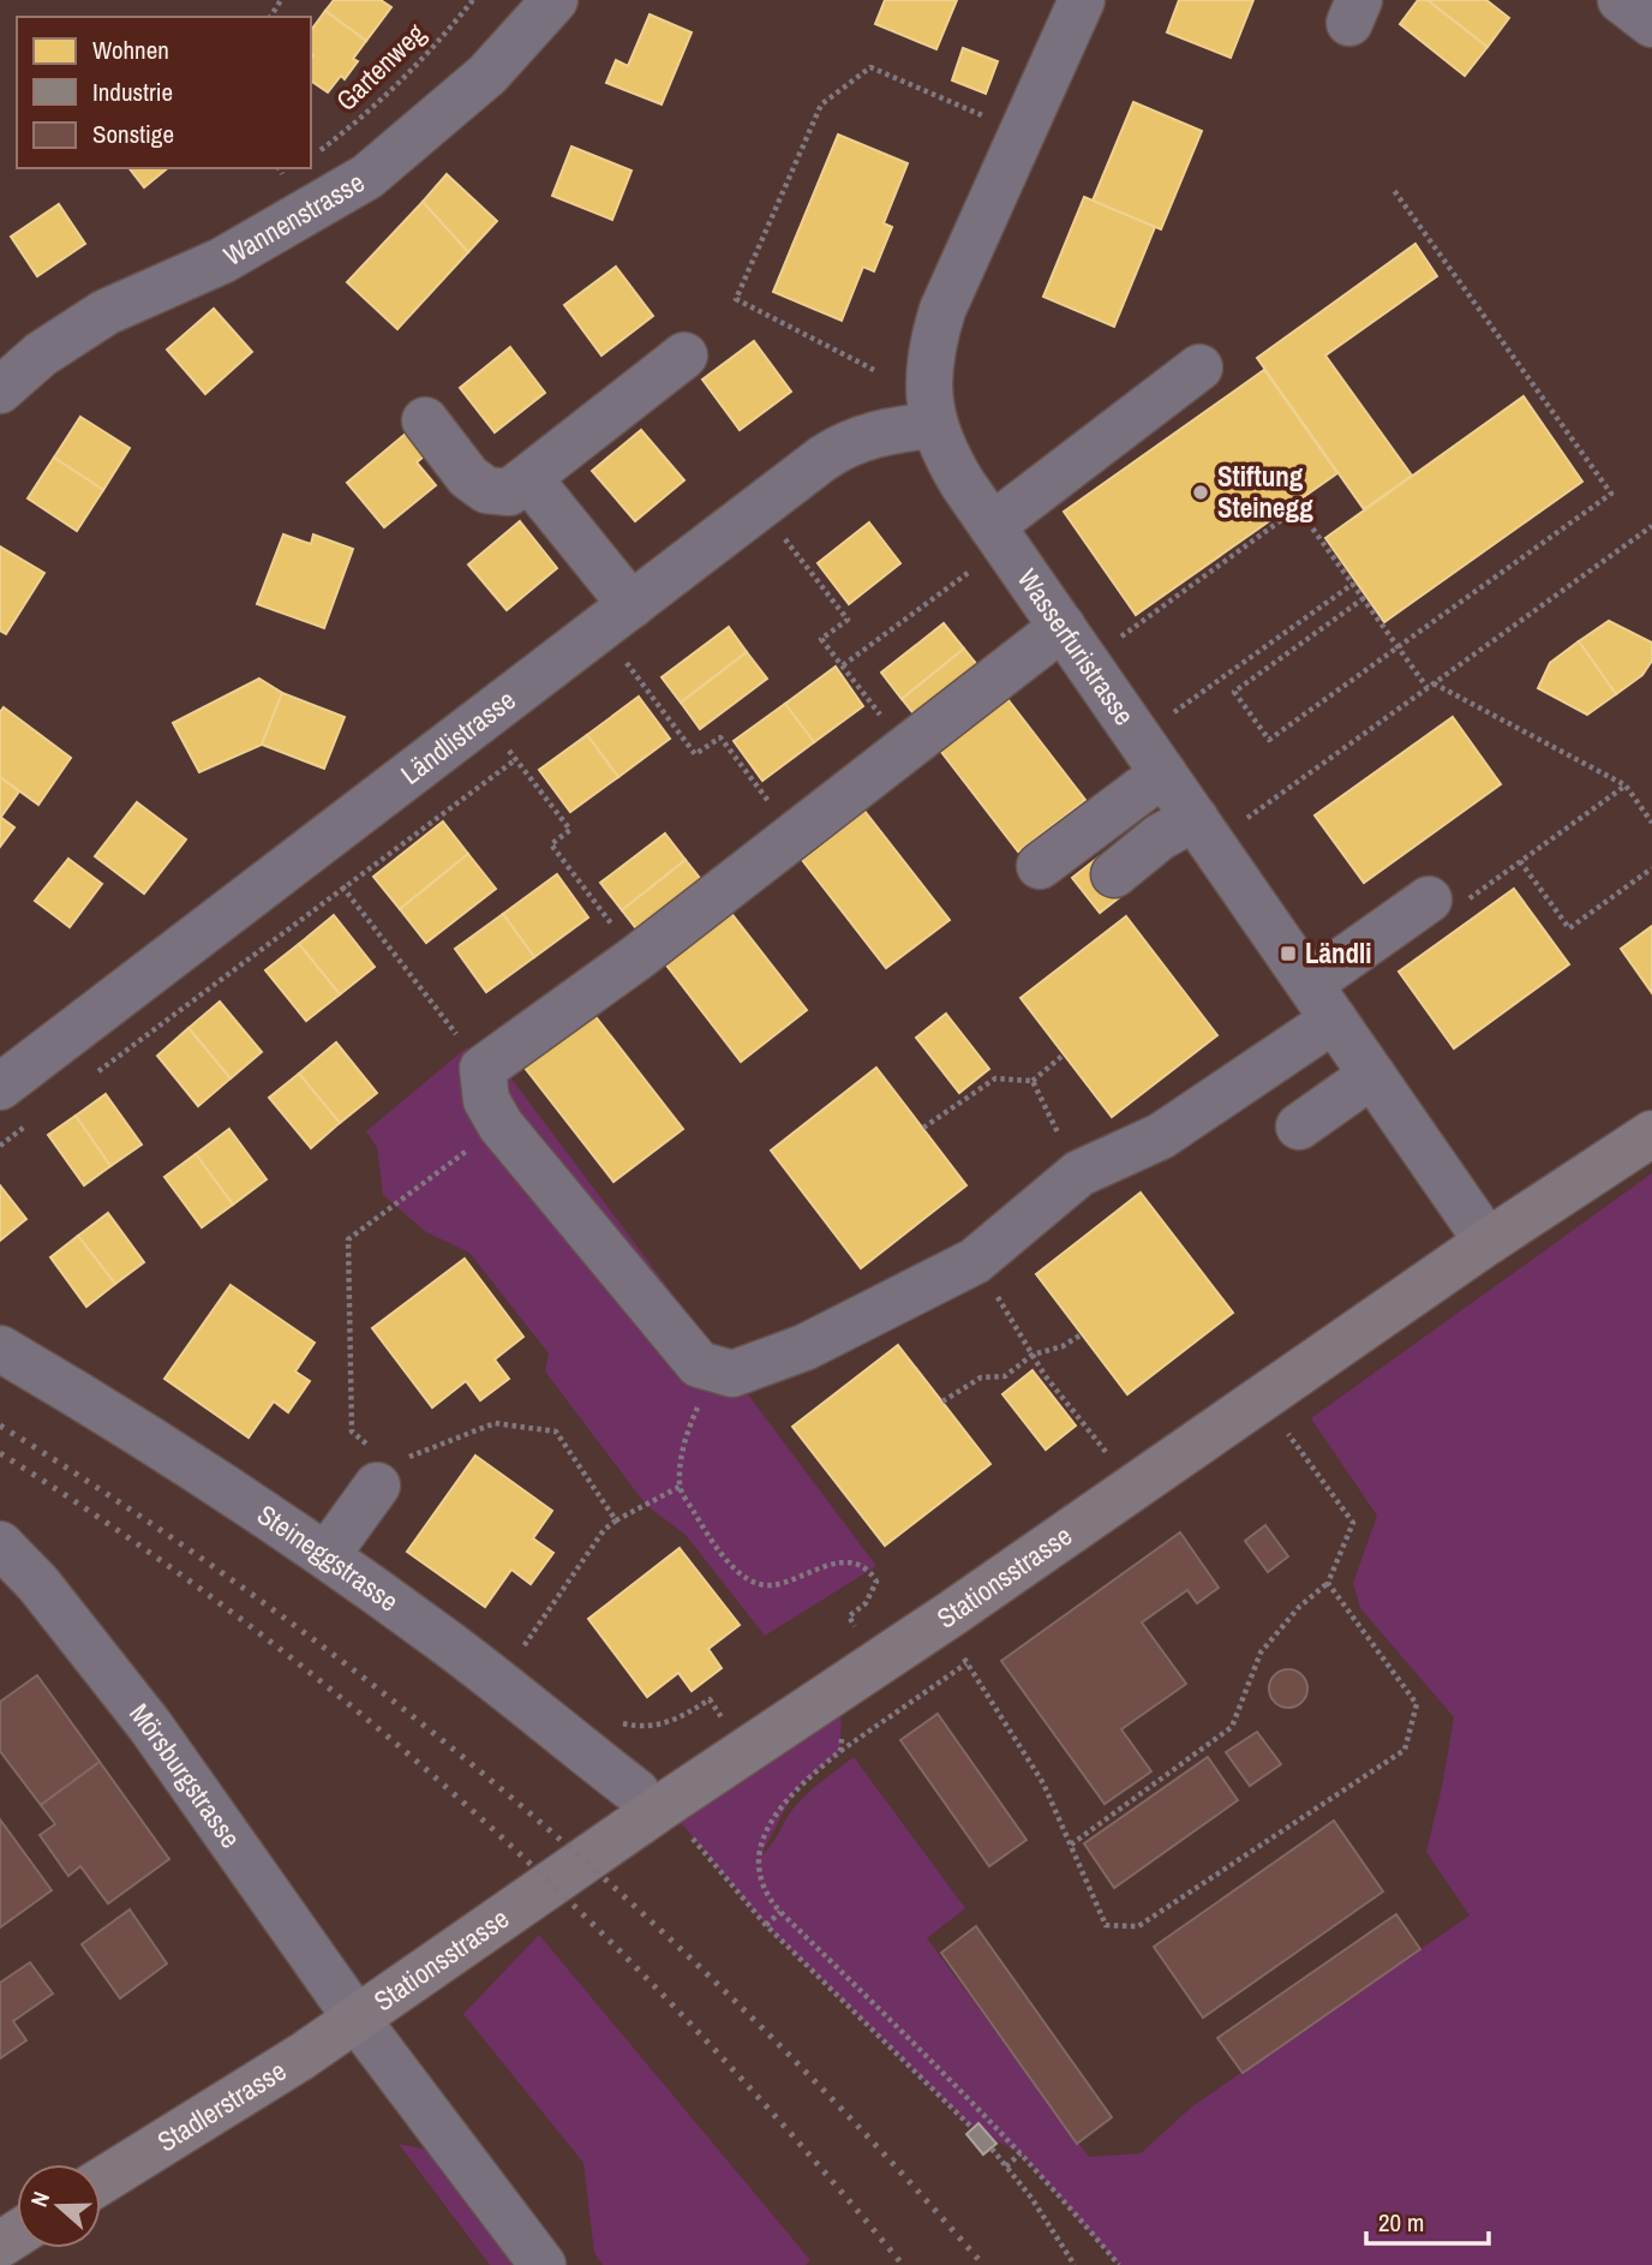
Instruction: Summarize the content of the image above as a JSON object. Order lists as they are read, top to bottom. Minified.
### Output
{"streets":{"main road":["Stationsstrasse","Stadlerstrasse"],"street":["Wannenstrasse","Wasserfuristrasse","Ländlistrasse","Steineggstrasse","Mörsburgstrasse"],"path":["Gartenweg"]},"crossings":[["Wasserfuristrasse","Ländlistrasse"],["Wasserfuristrasse","Stationsstrasse"],["Stationsstrasse","Mörsburgstrasse"],["Stationsstrasse","Stadlerstrasse"],["Mörsburgstrasse","Stadlerstrasse"]],"places":{"other":["Stiftung Steinegg"],"transit":["Ländli"]},"legend":["Wohnen","Industrie","Sonstige"],"scale_bar":"20 m","north":"left"}
